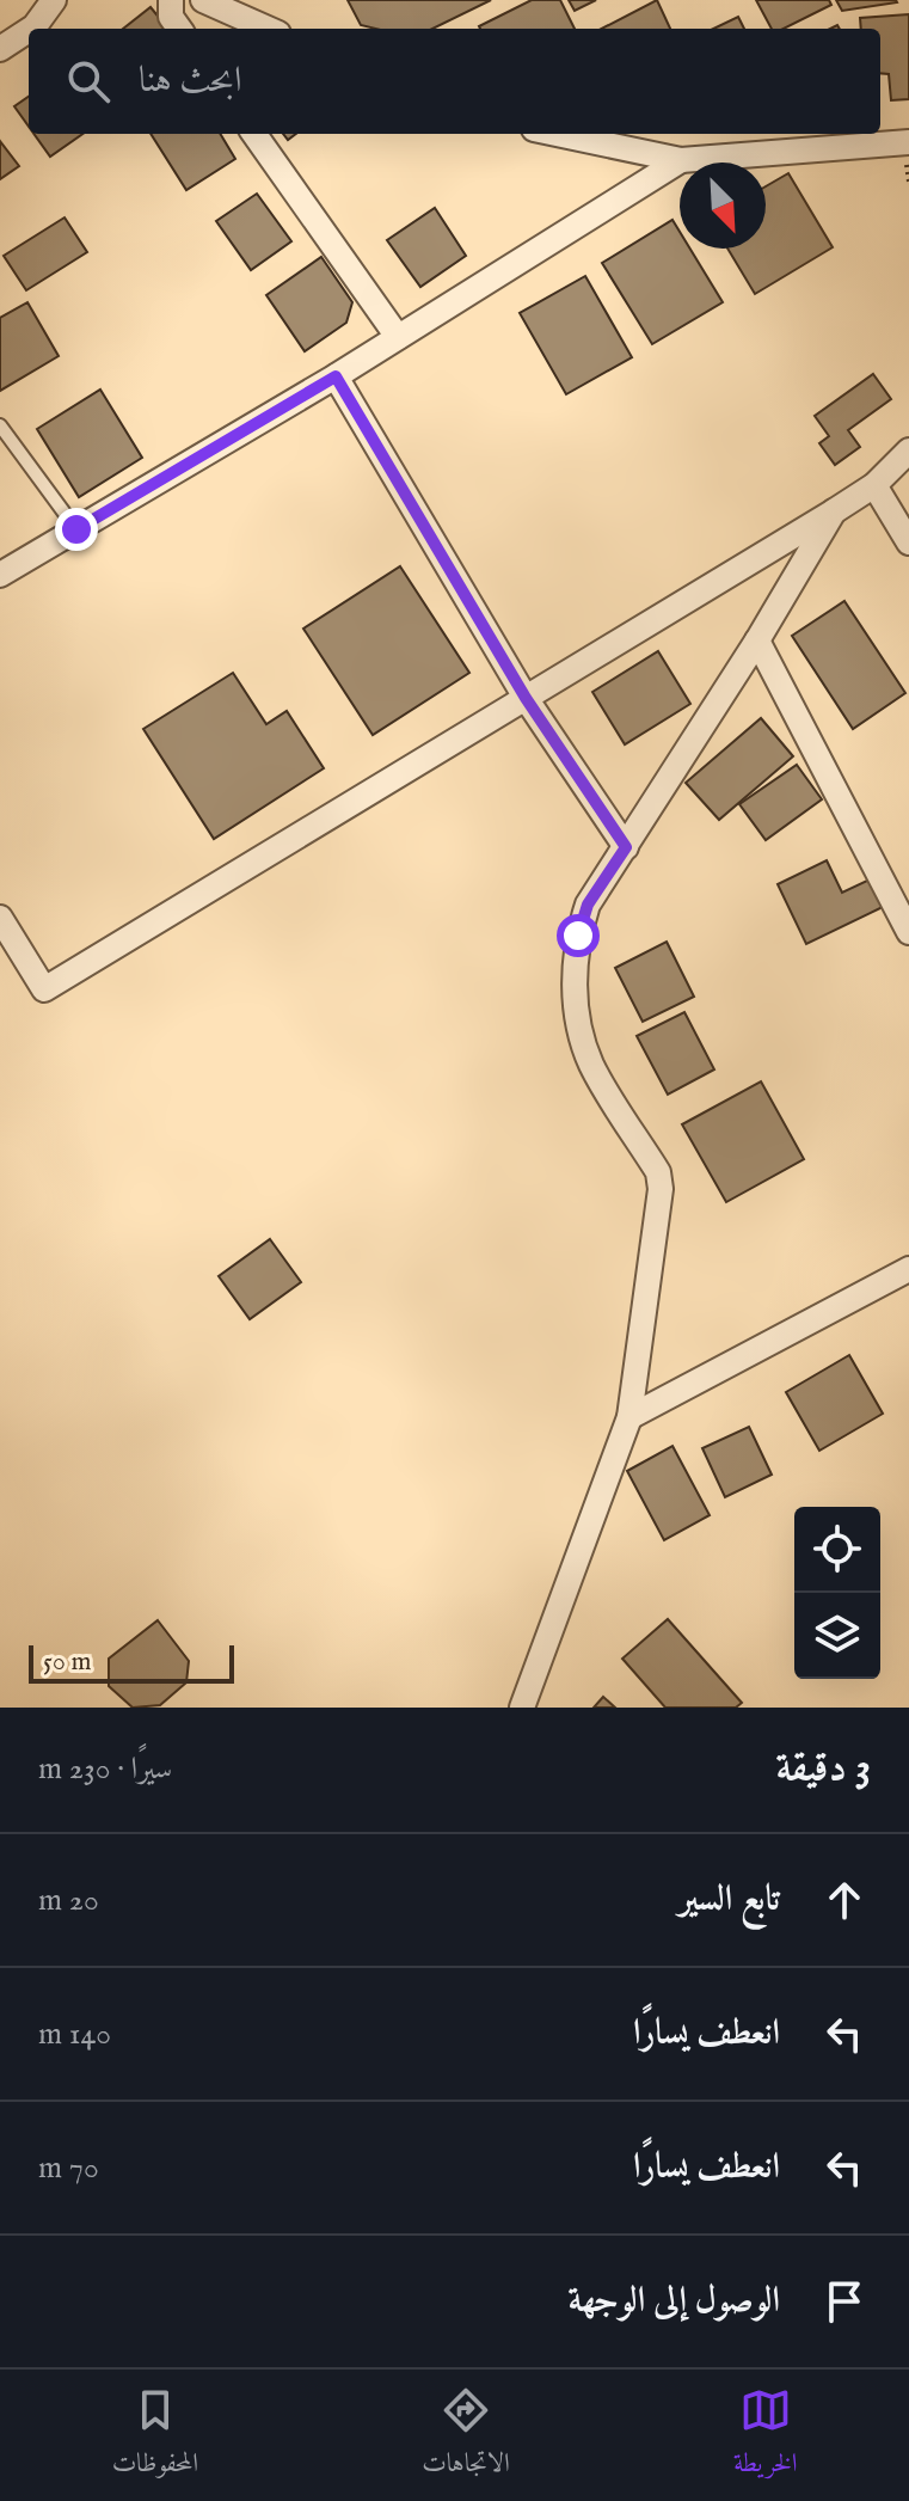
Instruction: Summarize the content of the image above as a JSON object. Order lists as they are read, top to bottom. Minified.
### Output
{"scale_bar":"50 m","north":"bottom right","page":{"search":"ابحث هنا","scale":"50 m","heading":["3 دقيقة","سيرًا · 230 m"],"list":[["تابع السير","20 m"],["انعطف يسارًا","140 m"],["انعطف يسارًا","70 m"],"الوصول إلى الوجهة"],"nav":["الخريطة","الاتجاهات","المحفوظات"]}}
